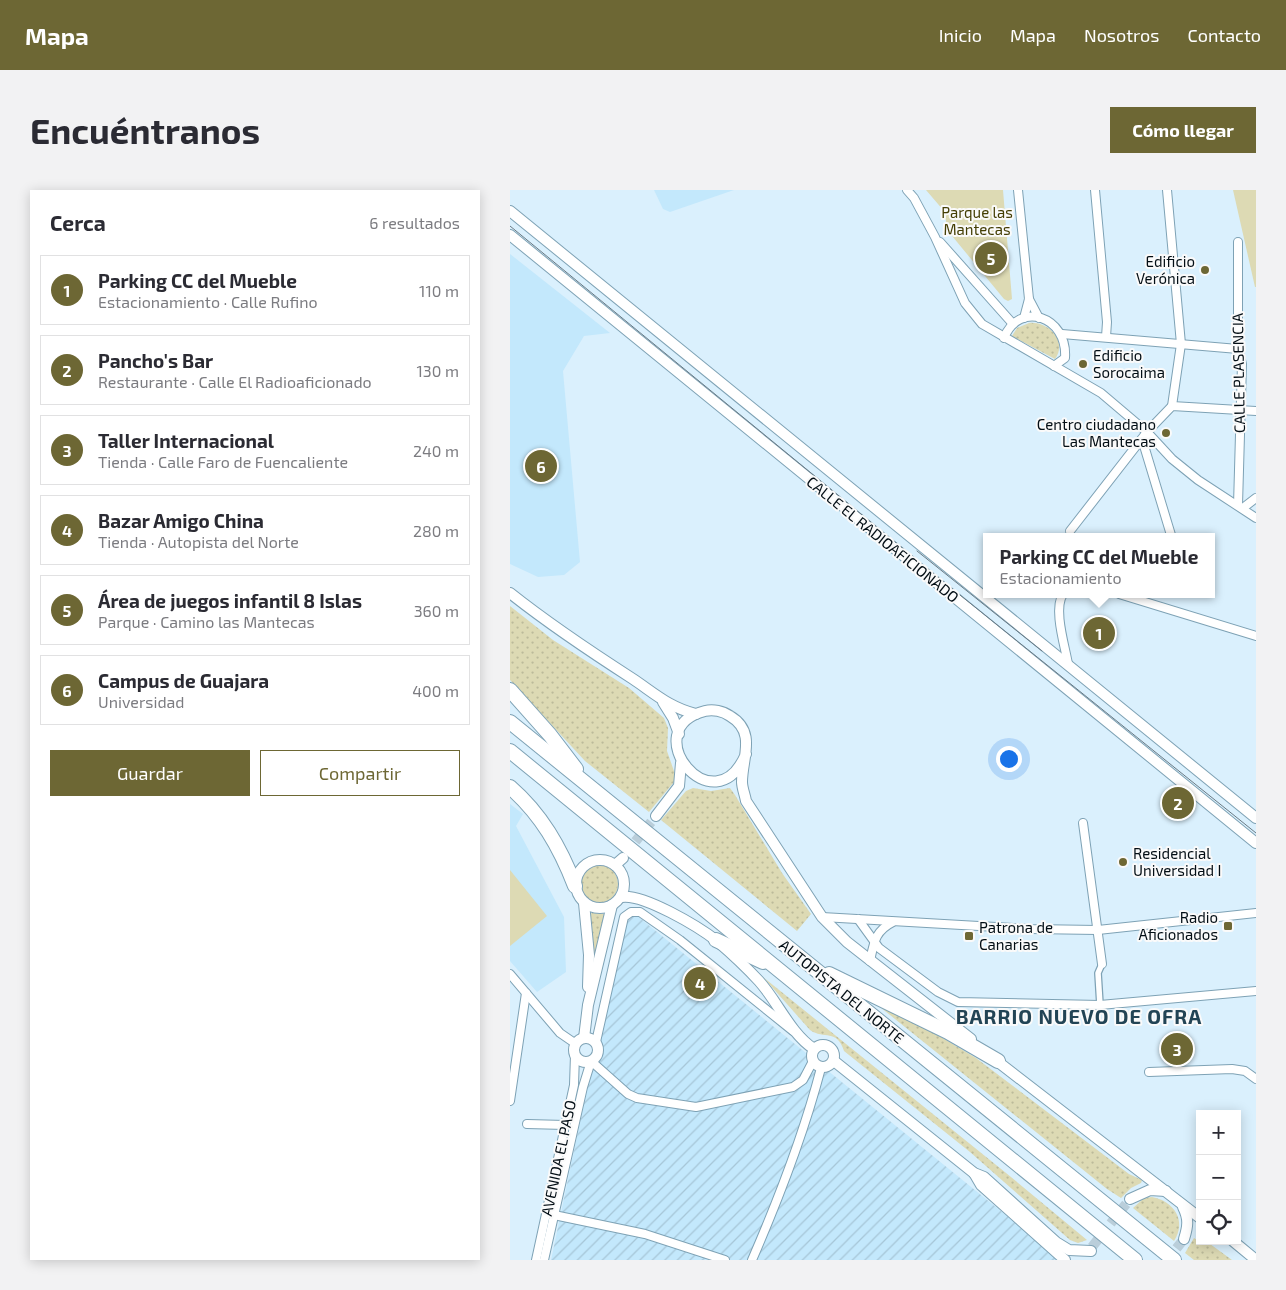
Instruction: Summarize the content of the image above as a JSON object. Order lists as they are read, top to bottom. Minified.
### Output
{"streets":{"highway":["AUTOPISTA DEL NORTE"],"street":["CALLE PLASENCIA","CALLE EL RADIOAFICIONADO","AVENIDA EL PASO"]},"districts":["BARRIO NUEVO DE OFRA"],"parks":["Parque las Mantecas"],"places":{"other":["Edificio Verónica","Edificio Sorocaima","Centro ciudadano Las Mantecas","Residencial Universidad I"],"transit":["Radio Aficionados","Patrona de Canarias"]},"page":{"header":"Mapa","nav":["Inicio","Mapa","Nosotros","Contacto"],"buttons":["Cómo llegar",["Guardar","Compartir"]],"title":"Encuéntranos","heading":["Cerca","6 resultados"],"pins":["5","6","1","2","4","3"],"list":[{"mark":"1","name":"Parking CC del Mueble","note":"Estacionamiento · Calle Rufino","value":"110 m"},{"mark":"2","name":"Pancho's Bar","note":"Restaurante · Calle El Radioaficionado","value":"130 m"},{"mark":"3","name":"Taller Internacional","note":"Tienda · Calle Faro de Fuencaliente","value":"240 m"},{"mark":"4","name":"Bazar Amigo China","note":"Tienda · Autopista del Norte","value":"280 m"},{"mark":"5","name":"Área de juegos infantil 8 Islas","note":"Parque · Camino las Mantecas","value":"360 m"},{"mark":"6","name":"Campus de Guajara","note":"Universidad","value":"400 m"}],"popup":["Parking CC del Mueble","Estacionamiento"],"map_buttons":["+","−"]}}
